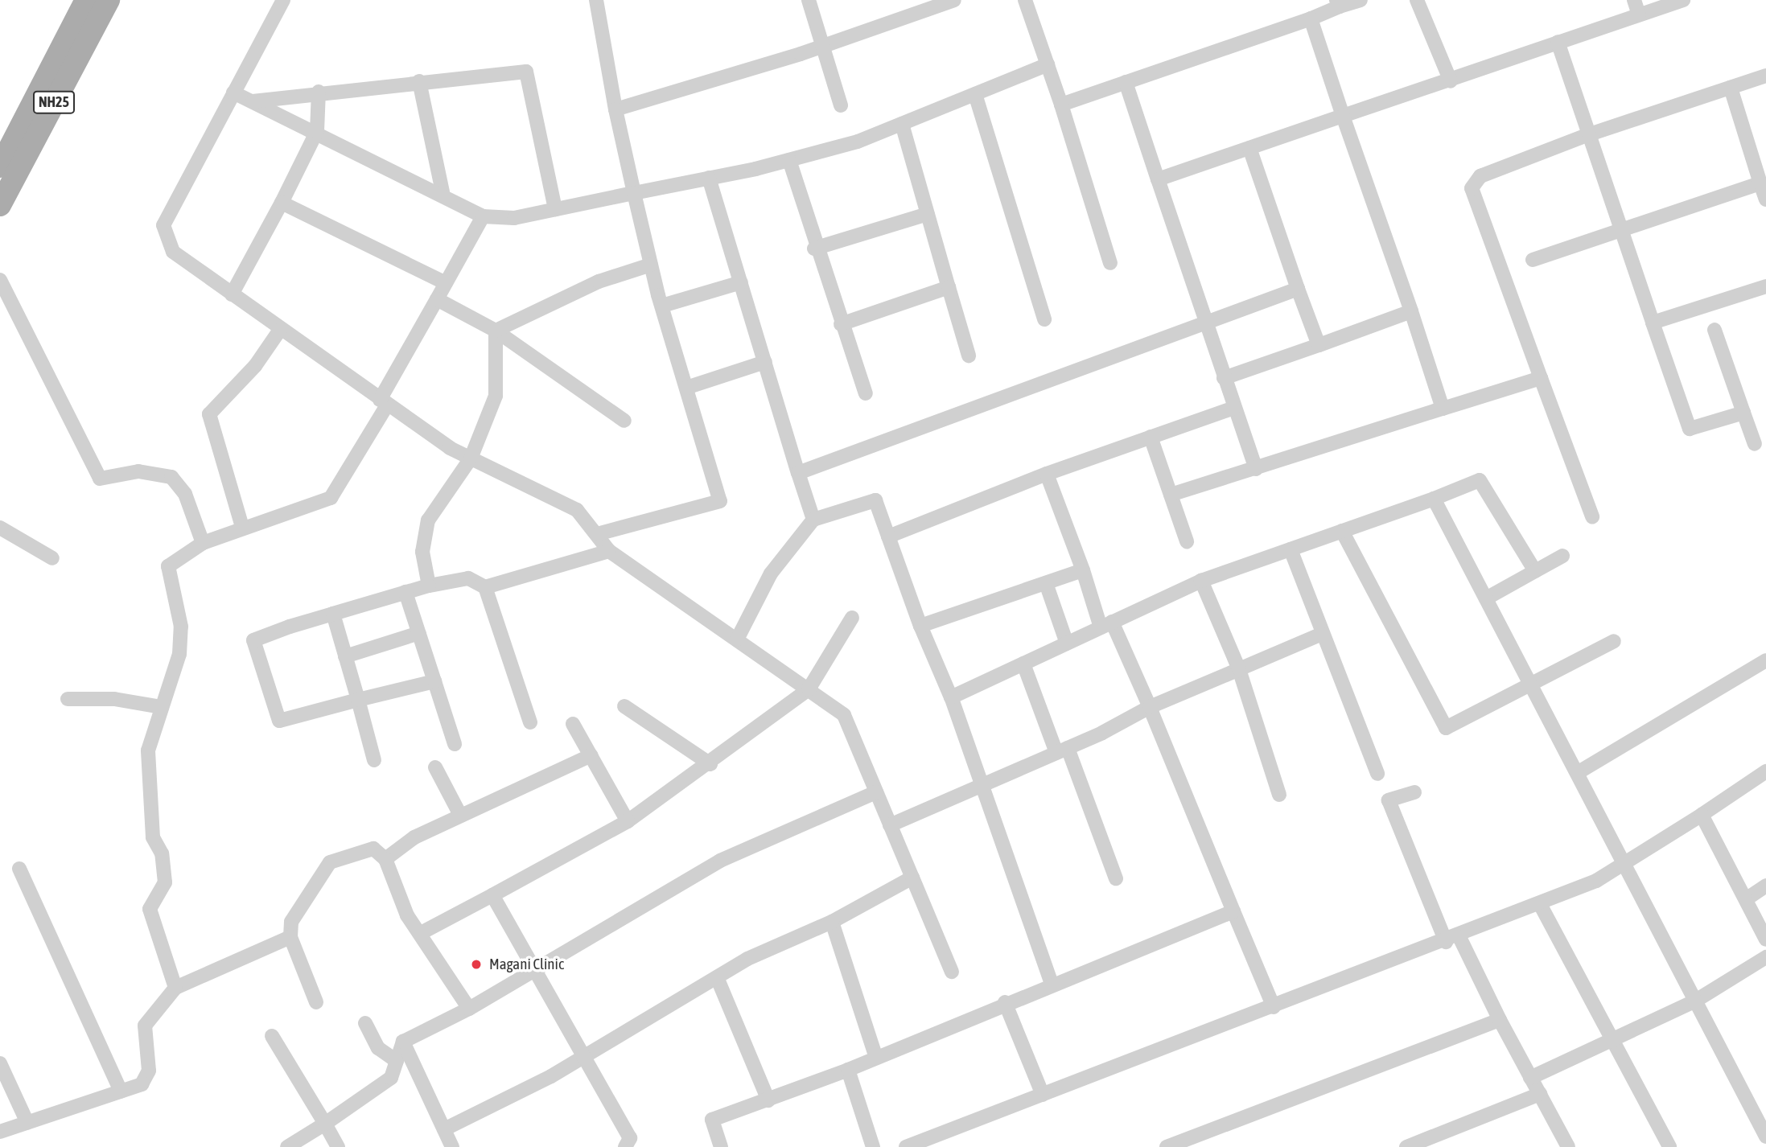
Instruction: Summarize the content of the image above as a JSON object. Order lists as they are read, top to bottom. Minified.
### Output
{"streets":{"main road":["NH25"]},"places":["Magani Clinic"]}
